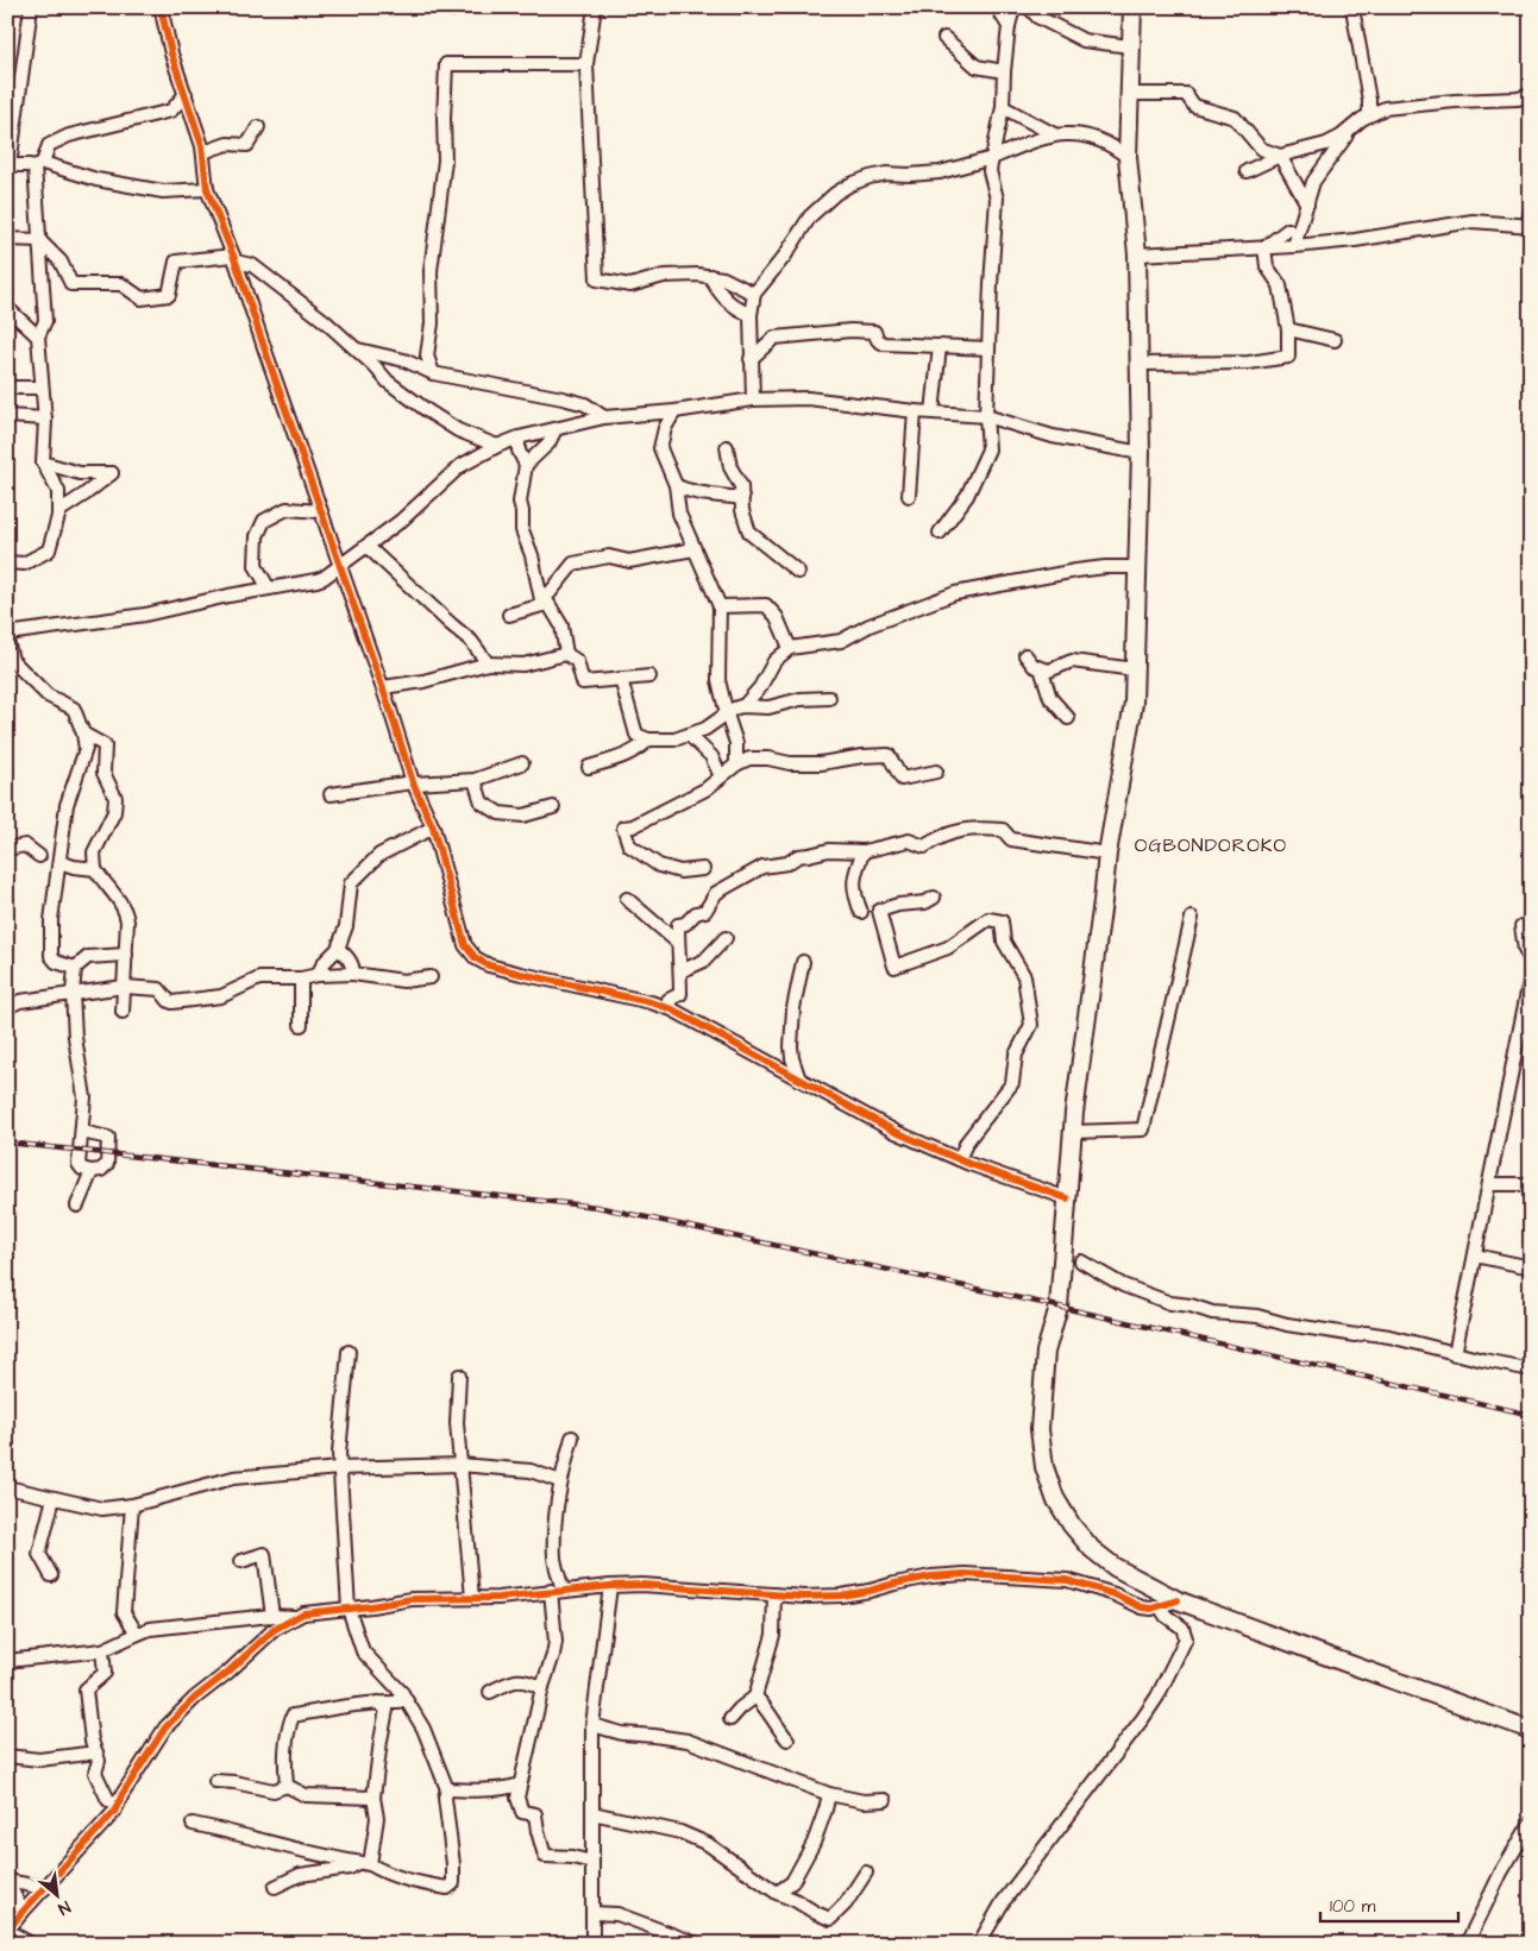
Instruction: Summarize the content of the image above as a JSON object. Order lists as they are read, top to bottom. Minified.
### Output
{"districts":["OGBONDOROKO"],"scale_bar":"100 m","north":"bottom right"}
